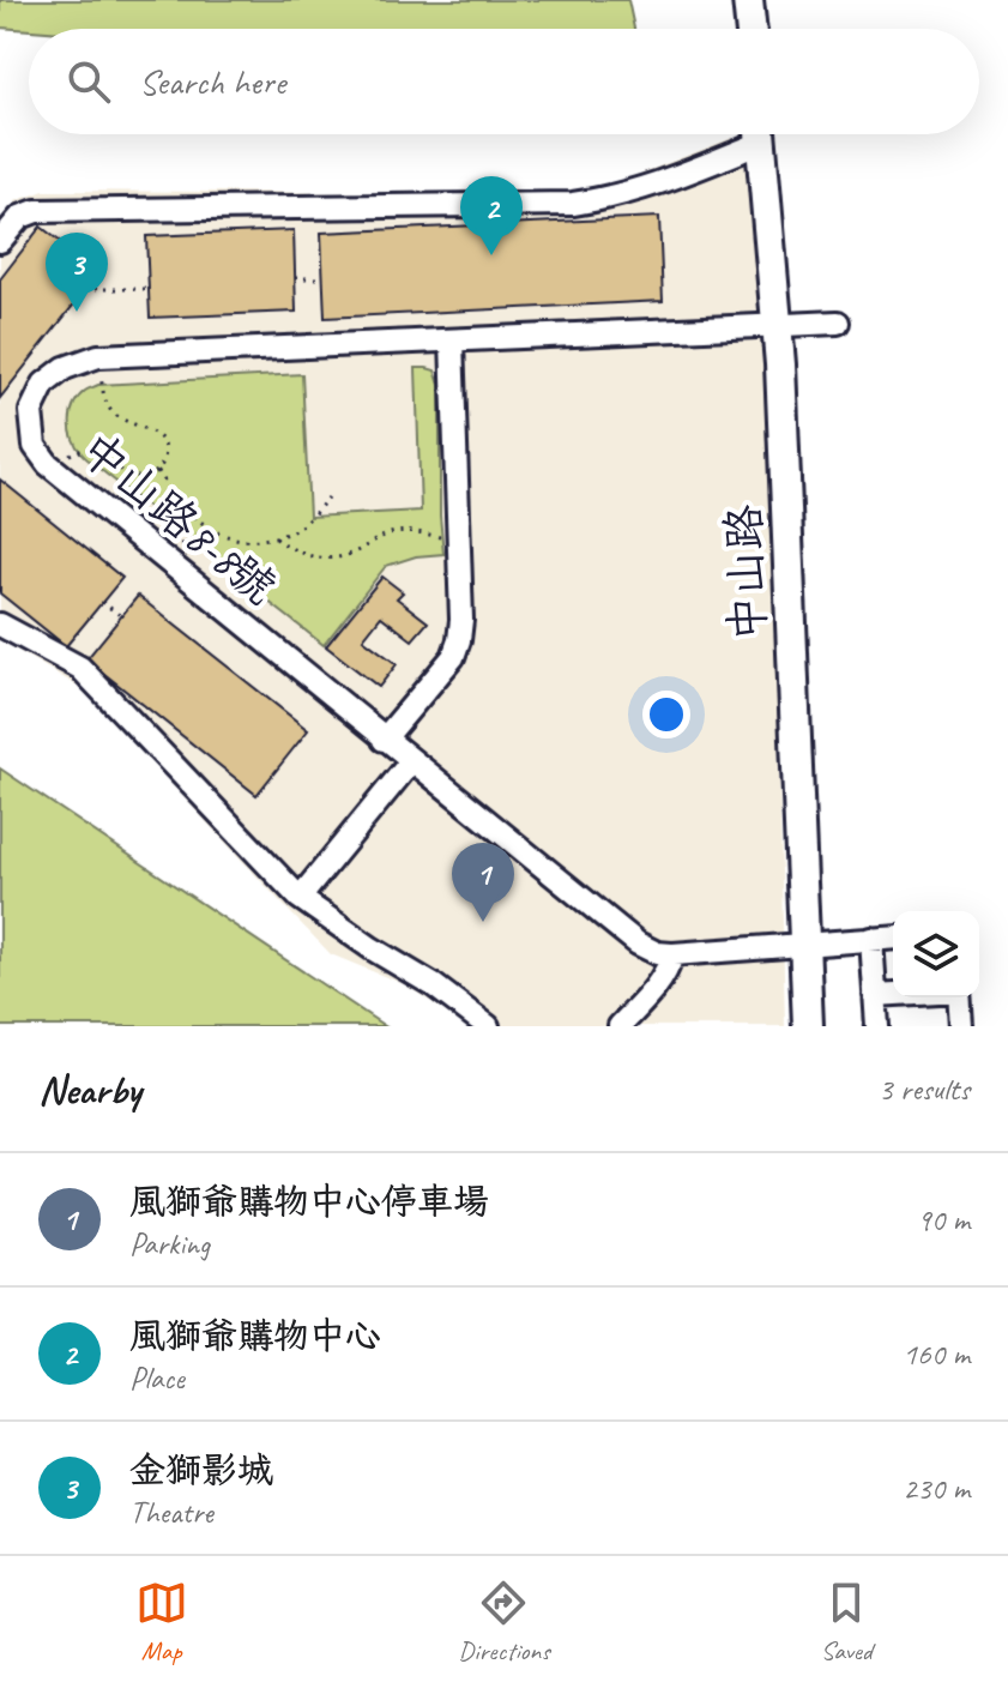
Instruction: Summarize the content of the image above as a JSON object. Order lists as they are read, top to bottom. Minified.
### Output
{"streets":{"main road":["中山路"],"lane":["中山路8-8號"]},"crossings":[["中山路8-8號","中山路"]],"page":{"search":"Search here","pins":["2","3","1"],"heading":["Nearby","3 results"],"list":[{"mark":"1","name":"風獅爺購物中心停車場","note":"Parking","value":"90 m"},{"mark":"2","name":"風獅爺購物中心","note":"Place","value":"160 m"},{"mark":"3","name":"金獅影城","note":"Theatre","value":"230 m"}],"nav":["Map","Directions","Saved"]}}
